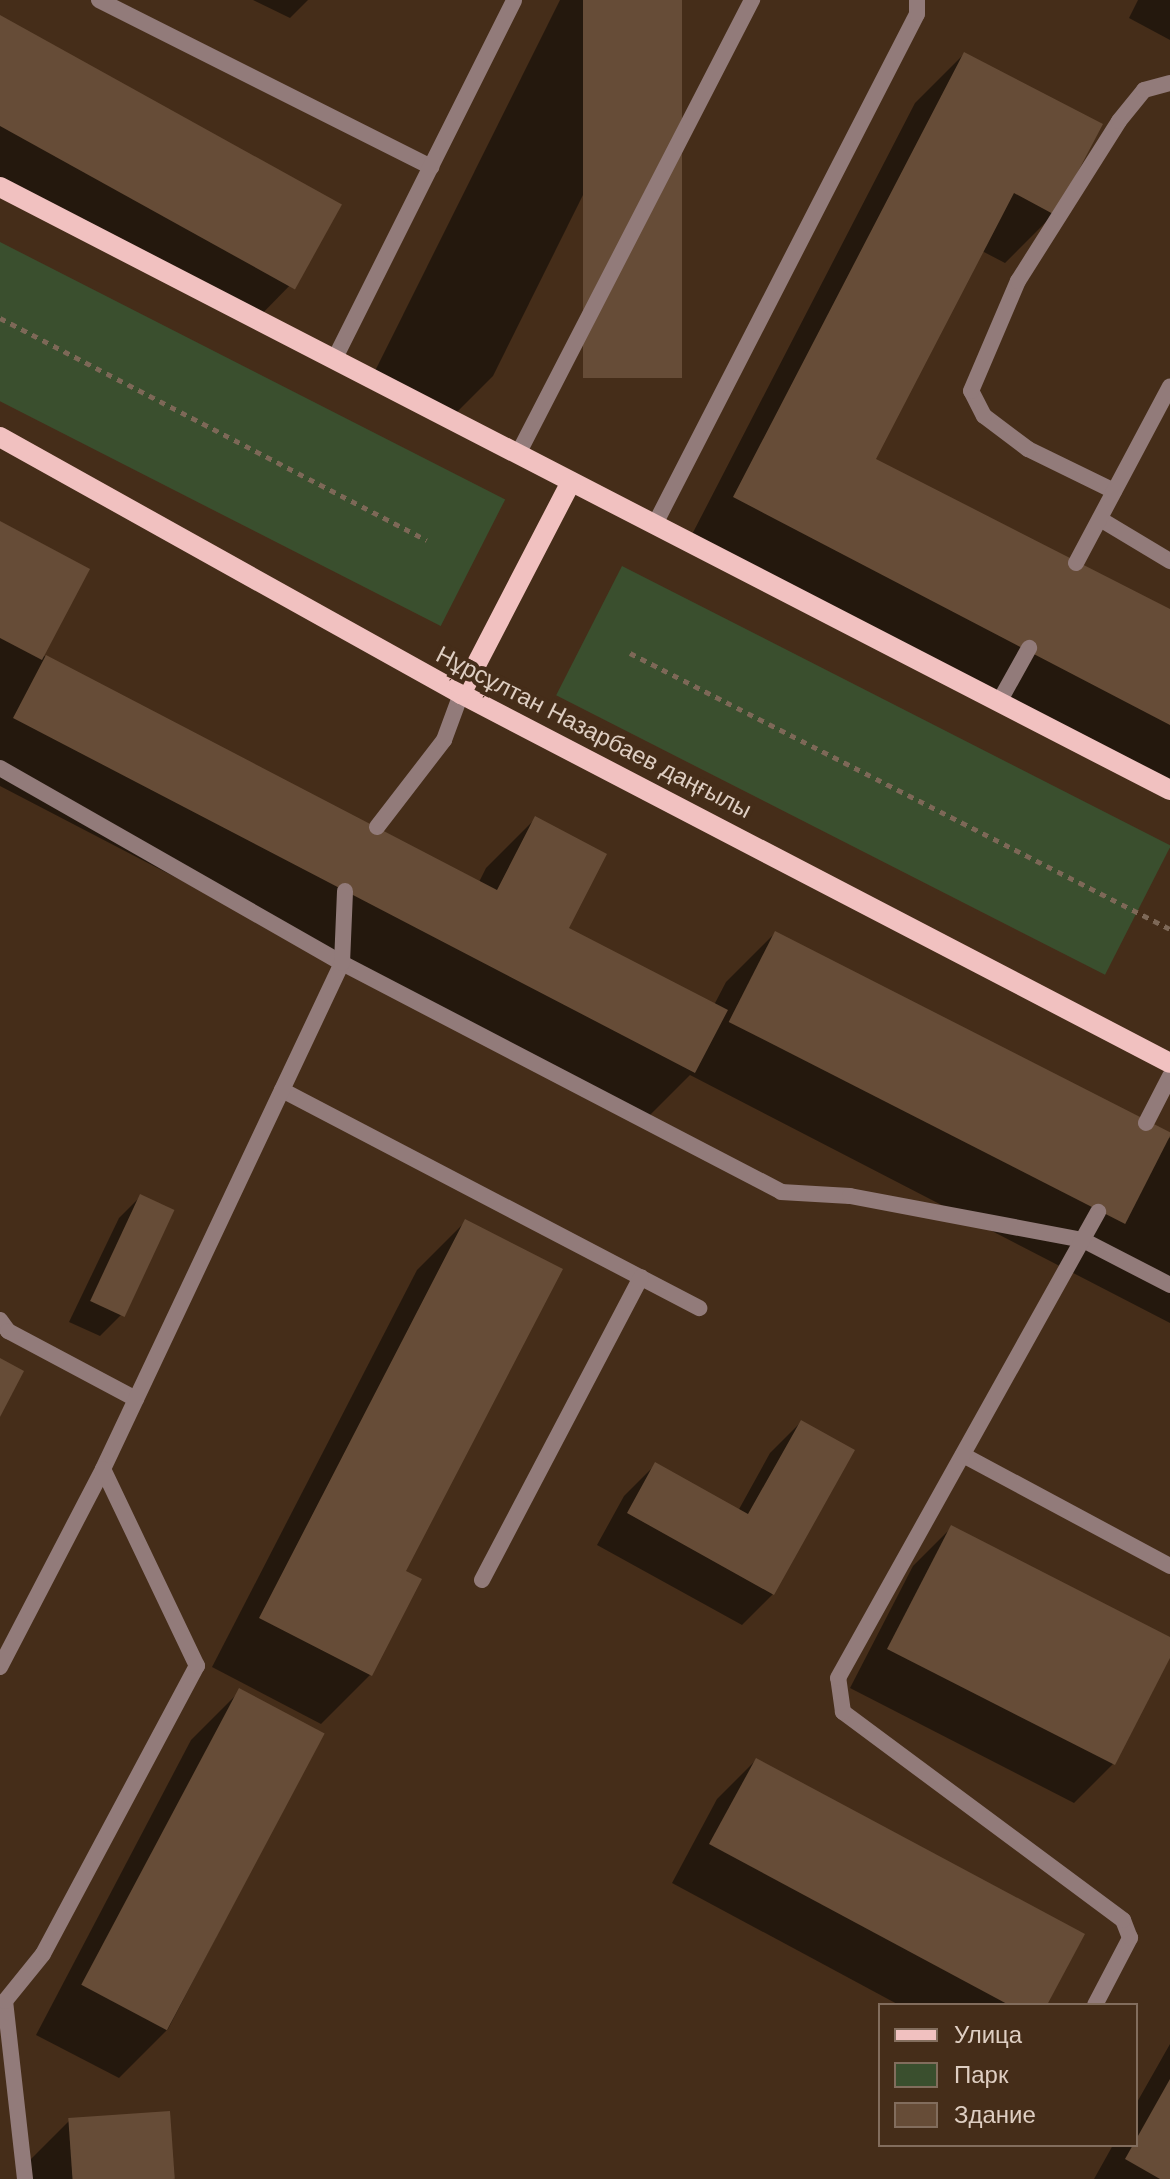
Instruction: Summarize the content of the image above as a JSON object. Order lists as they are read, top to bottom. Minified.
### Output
{"streets":{"main road":["Нұрсұлтан Назарбаев даңғылы"]},"legend":["Улица","Парк","Здание"]}
